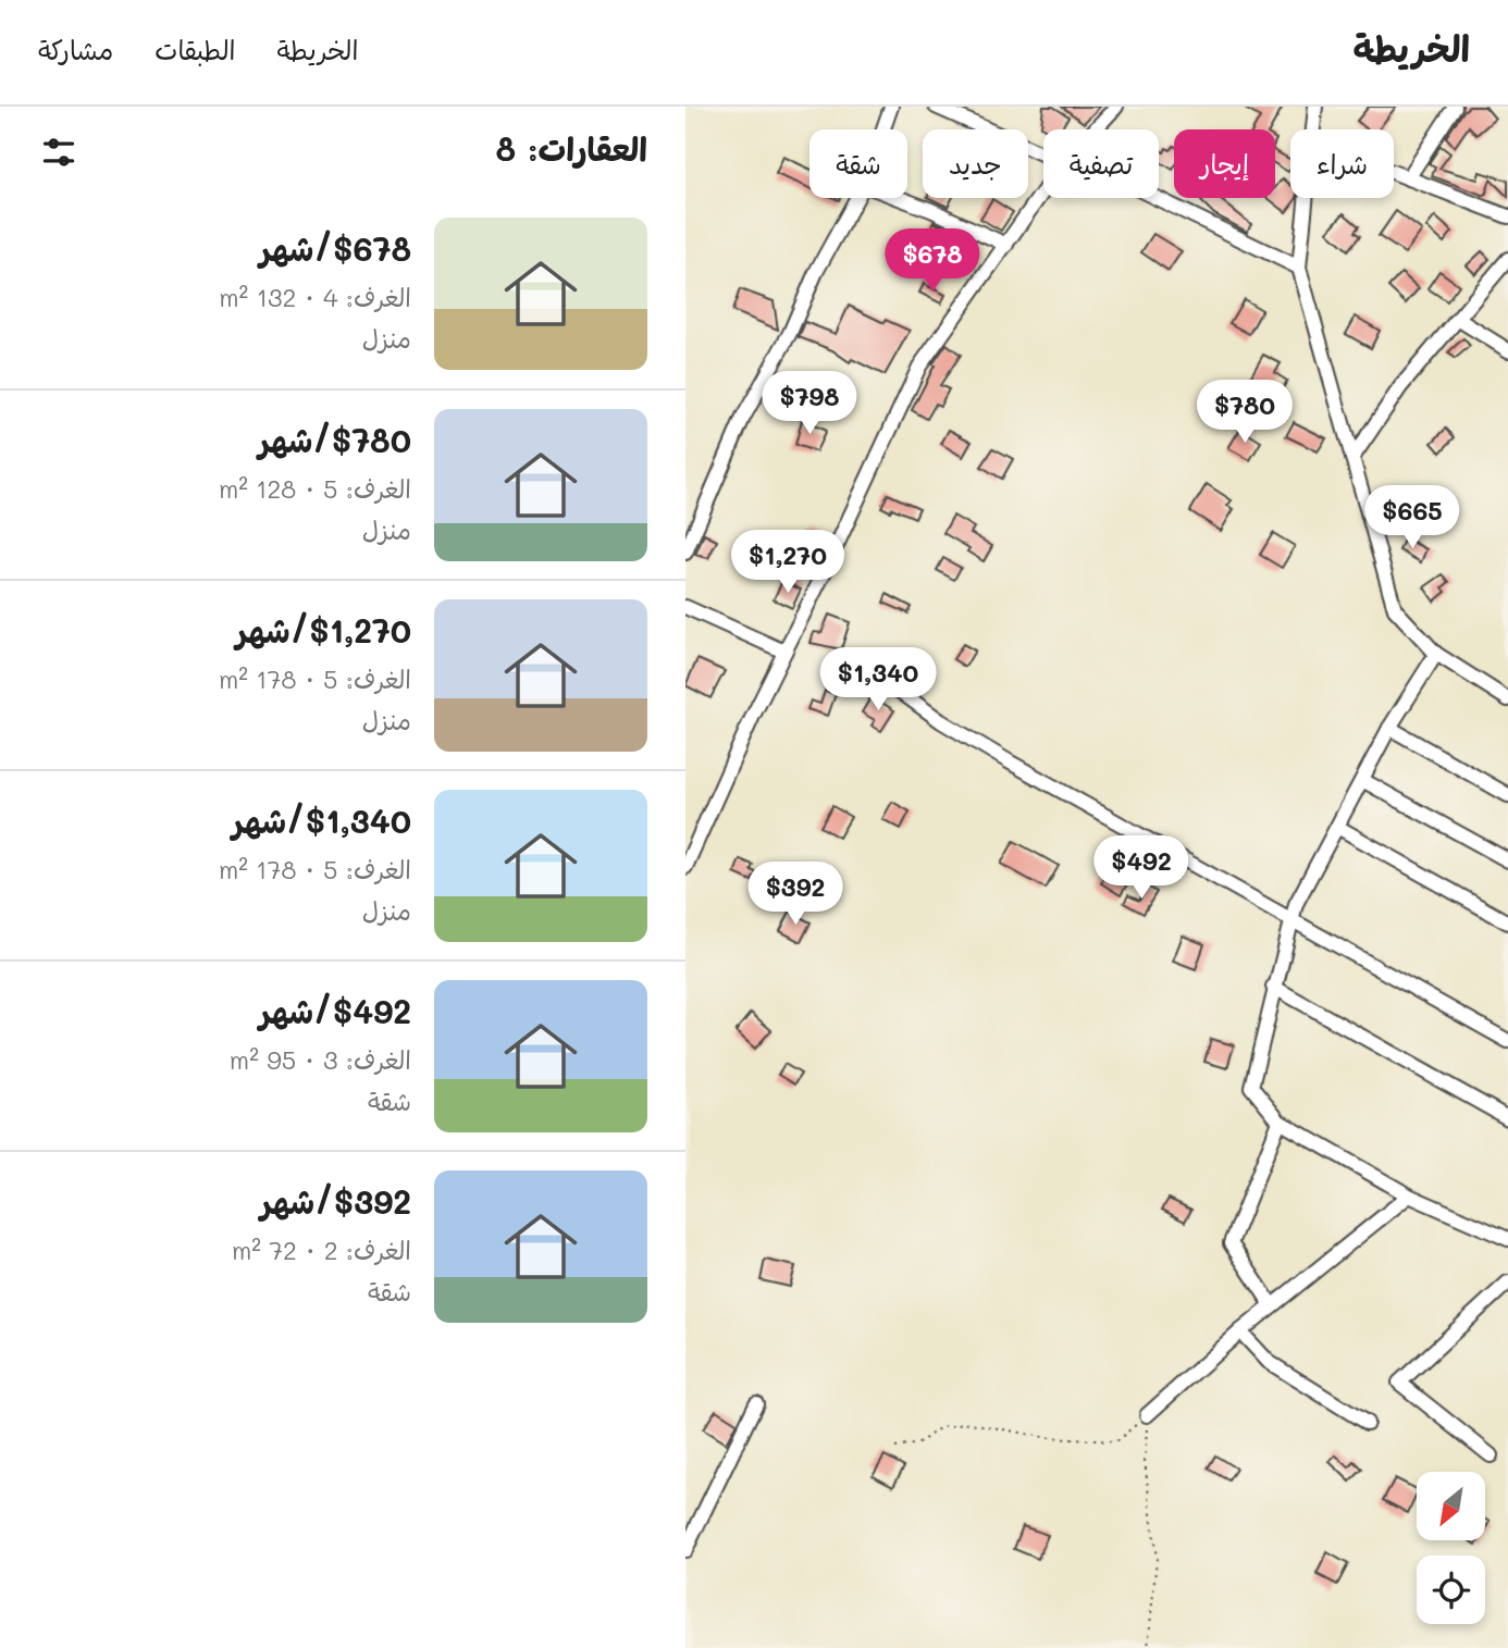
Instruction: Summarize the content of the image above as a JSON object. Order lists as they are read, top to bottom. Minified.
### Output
{"north":"bottom left","page":{"header":"الخريطة","nav":["الخريطة","الطبقات","مشاركة"],"heading":"العقارات: 8","chip":["شراء","إيجار","تصفية","جديد","شقة"],"list":[{"name":"$678/شهر","note":"الغرف: 4 · 132 m² · منزل"},{"name":"$780/شهر","note":"الغرف: 5 · 128 m² · منزل"},{"name":"$1,270/شهر","note":"الغرف: 5 · 178 m² · منزل"},{"name":"$1,340/شهر","note":"الغرف: 5 · 178 m² · منزل"},{"name":"$492/شهر","note":"الغرف: 3 · 95 m² · شقة"},{"name":"$392/شهر","note":"الغرف: 2 · 72 m² · شقة"}],"price":["$678","$798","$780","$665","$1,270","$1,340","$492","$392"]}}
